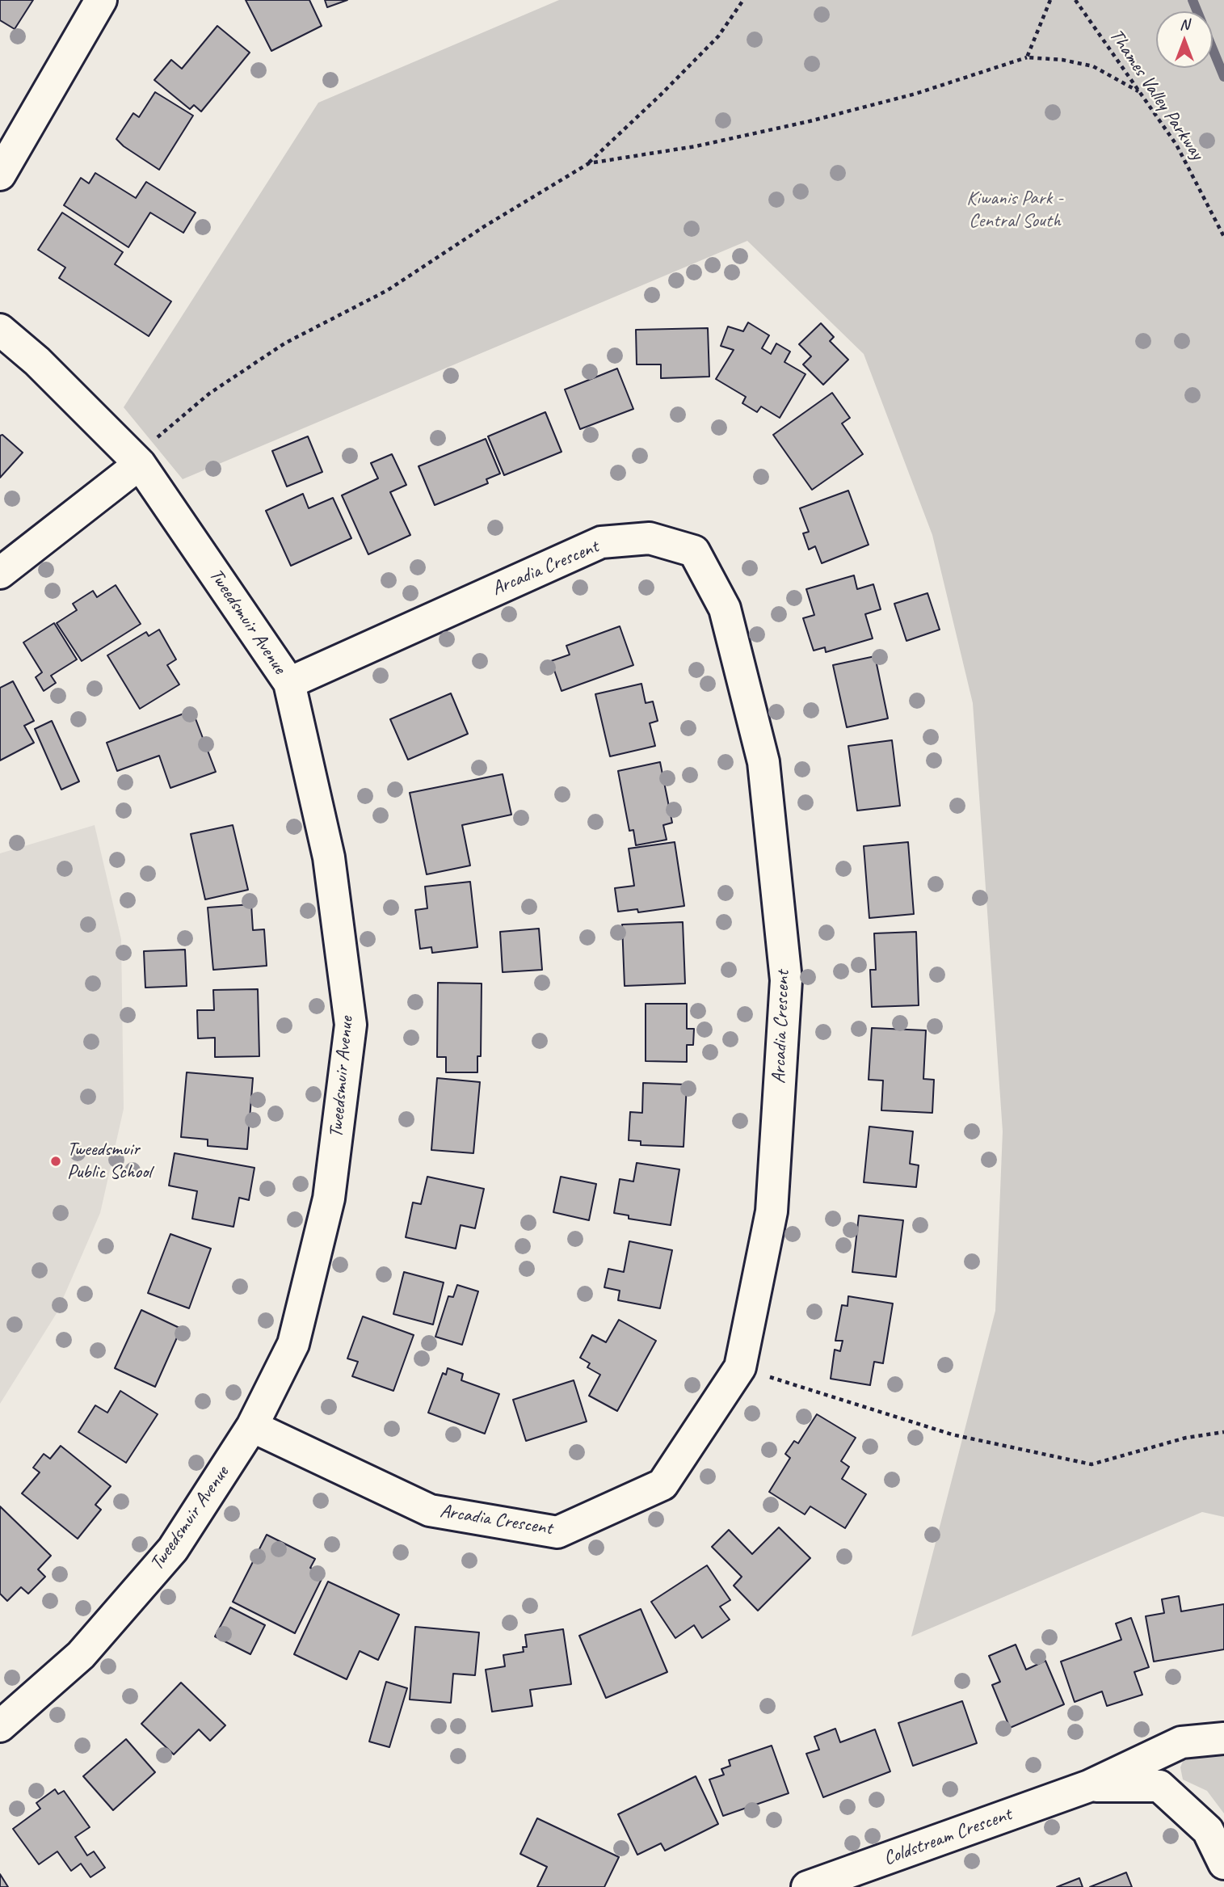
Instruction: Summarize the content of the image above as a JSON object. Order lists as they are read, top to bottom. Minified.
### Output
{"streets":{"street":["Arcadia Crescent","Tweedsmuir Avenue","Coldstream Crescent"],"path":["Thames Valley Parkway"]},"crossings":[["Arcadia Crescent","Tweedsmuir Avenue"]],"parks":["Kiwanis Park - Central South"],"places":["Tweedsmuir Public School"],"north":"top"}
